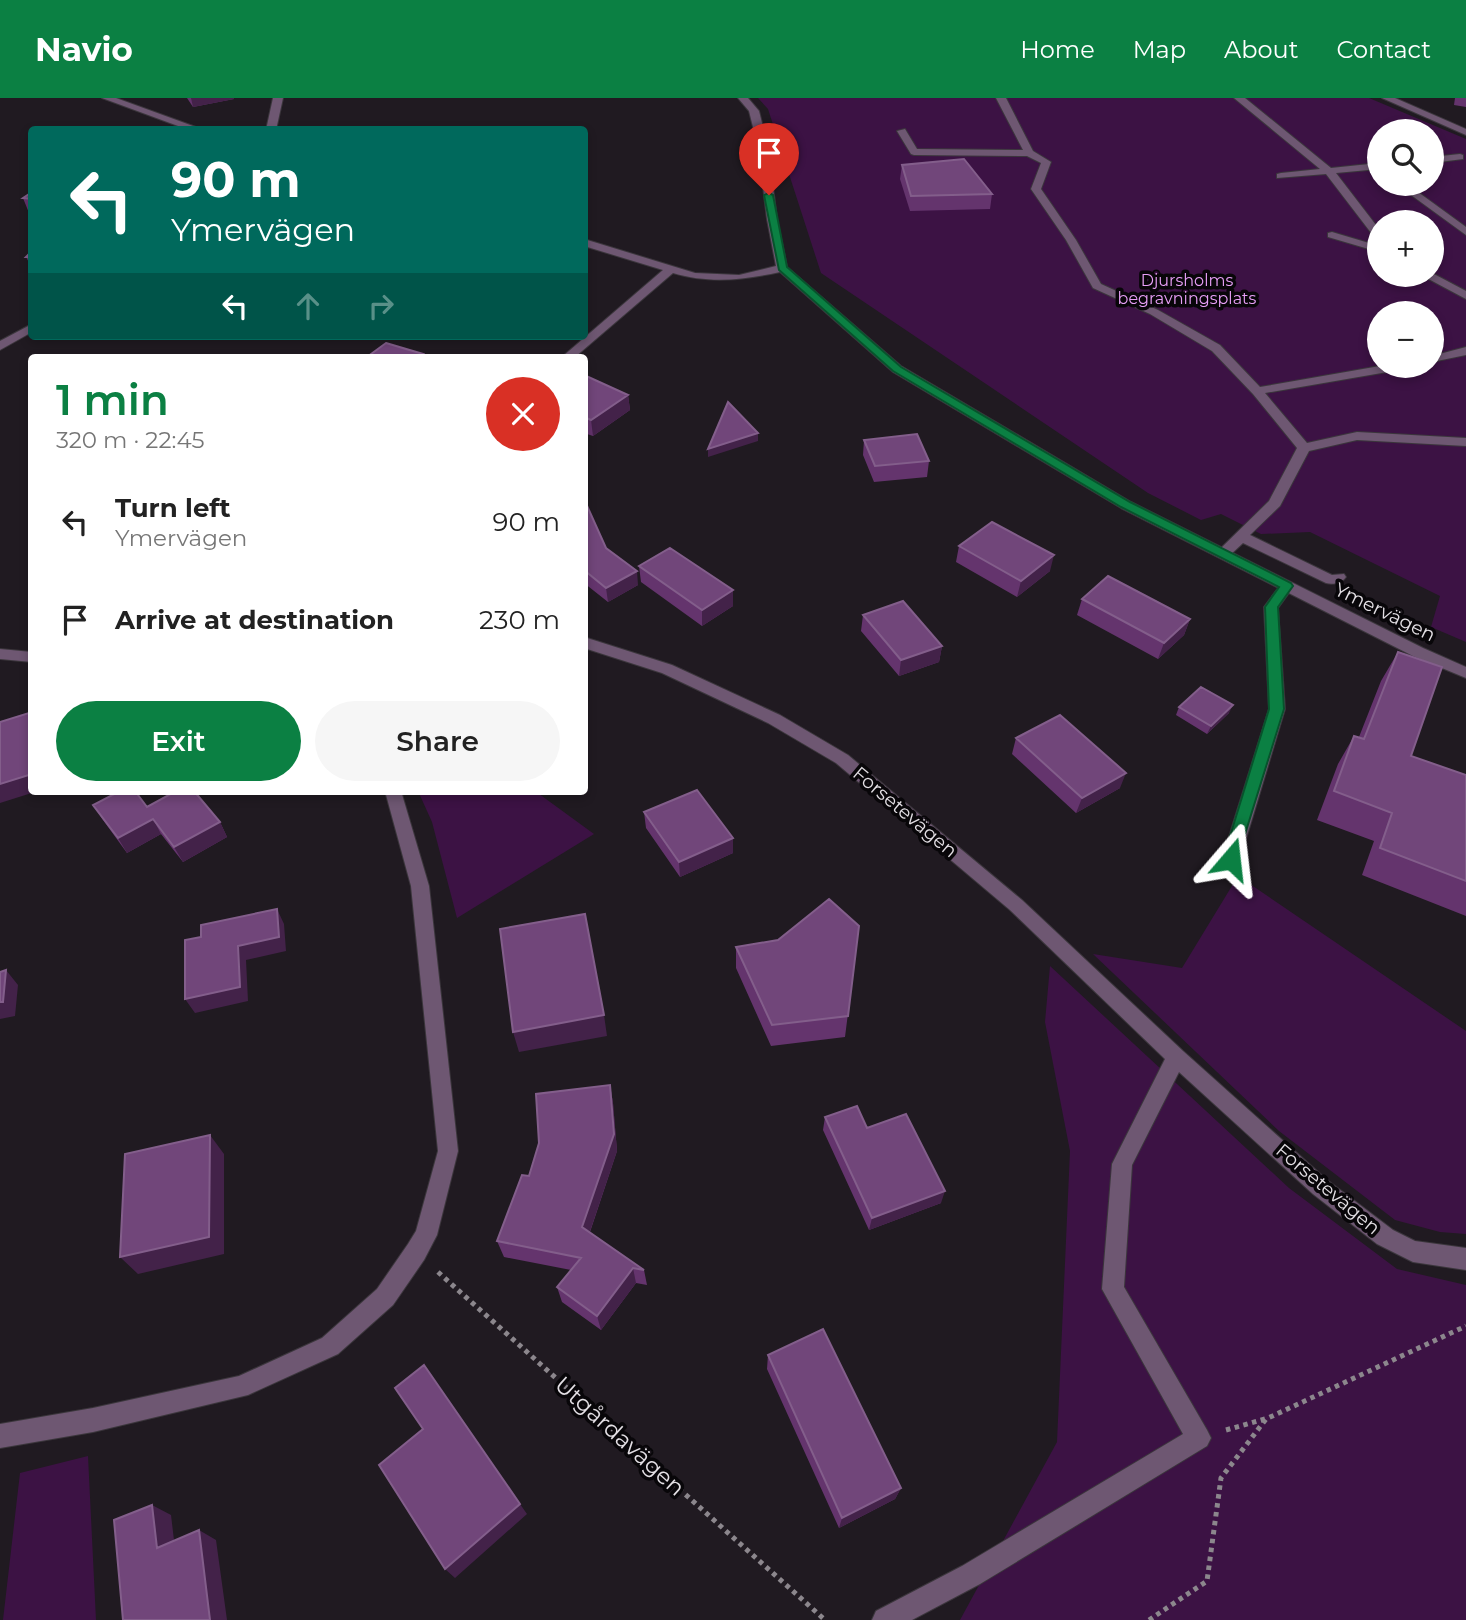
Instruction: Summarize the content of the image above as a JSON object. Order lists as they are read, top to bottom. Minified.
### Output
{"streets":{"street":["Ymervägen","Forsetevägen"],"path":["Utgårdavägen"]},"parks":["Djursholms begravningsplats"],"page":{"header":"Navio","nav":["Home","Map","About","Contact"],"map_buttons":["+","−"],"turn":["90 m","Ymervägen"],"heading":["1 min","320 m · 22:45"],"list":[{"name":"Turn left","note":"Ymervägen","value":"90 m"},{"name":"Arrive at destination","value":"230 m"}],"buttons":["Exit","Share"]}}
